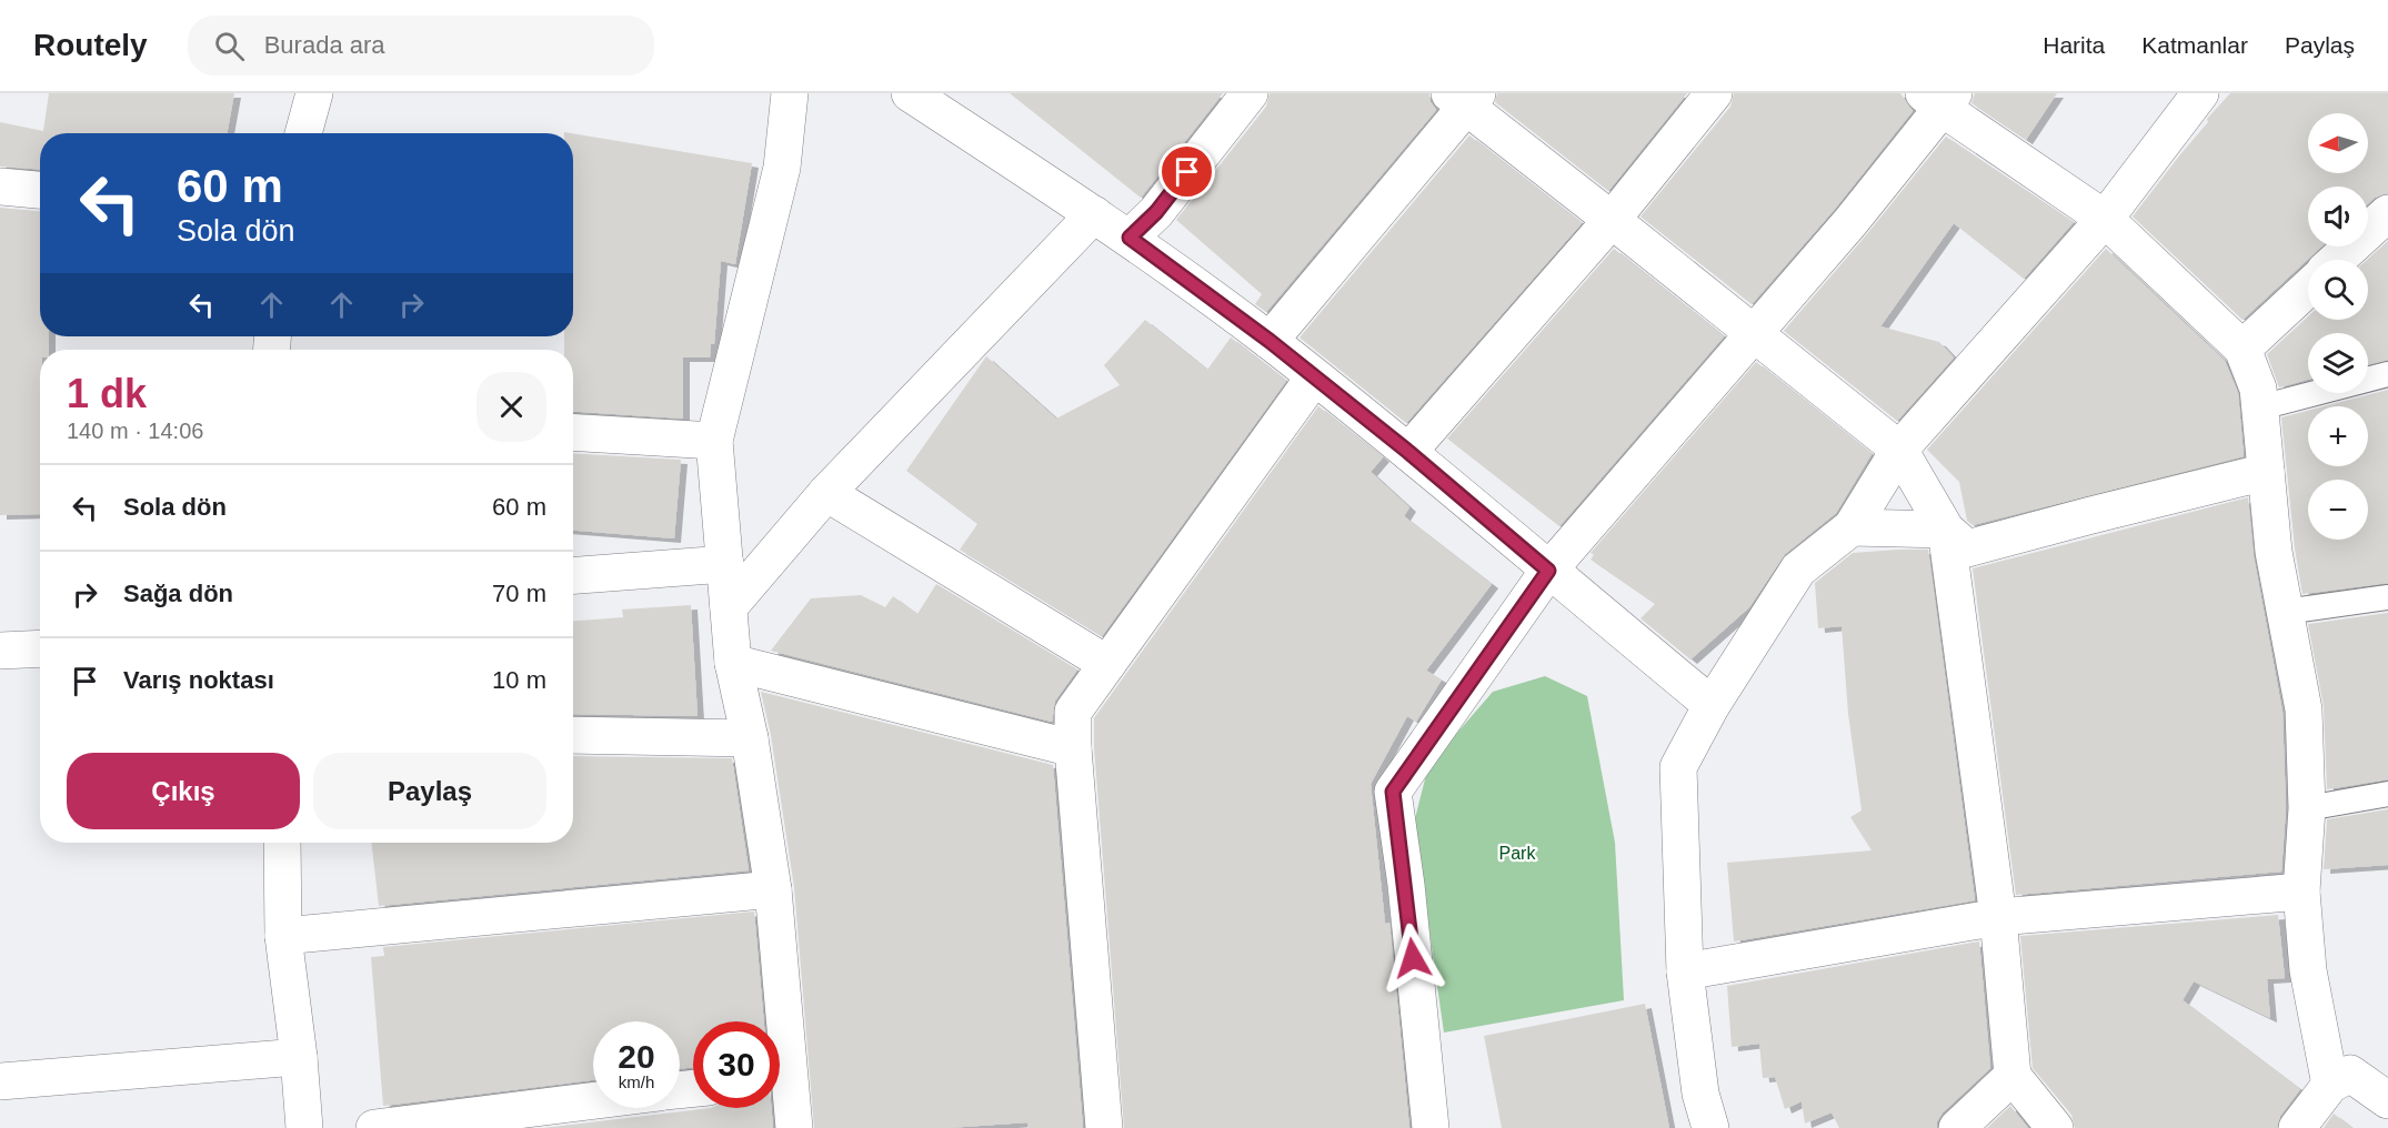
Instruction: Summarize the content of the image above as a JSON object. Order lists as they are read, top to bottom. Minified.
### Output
{"parks":["Park"],"north":"left","page":{"header":"Routely","search":"Burada ara","nav":["Harita","Katmanlar","Paylaş"],"map_buttons":["+","−"],"turn":["60 m","Sola dön"],"heading":["1 dk","140 m · 14:06"],"list":[{"name":"Sola dön","value":"60 m"},{"name":"Sağa dön","value":"70 m"},{"name":"Varış noktası","value":"10 m"}],"buttons":["Çıkış","Paylaş"],"speed":"20 km/h","limit":"30"}}
